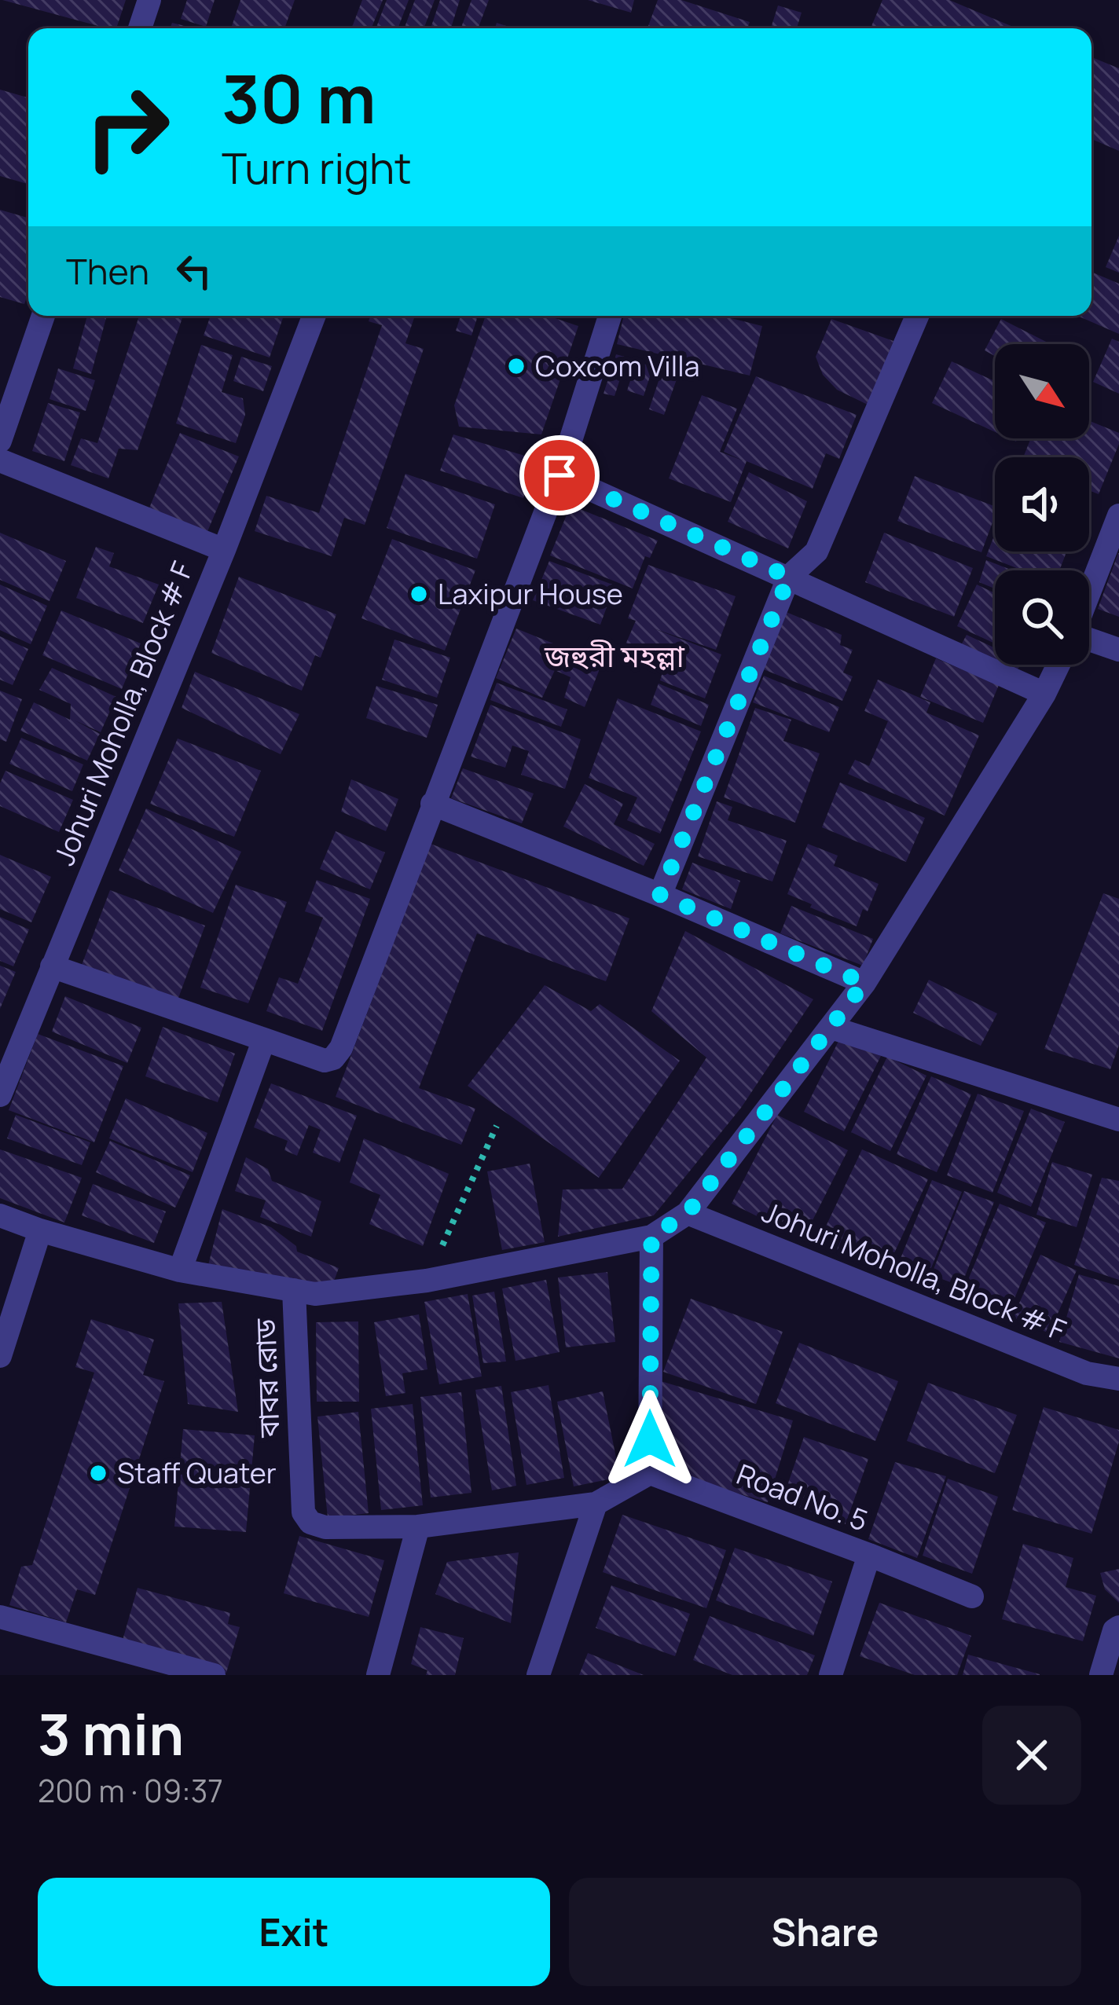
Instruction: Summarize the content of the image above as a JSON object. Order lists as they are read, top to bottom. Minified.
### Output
{"streets":{"street":["Johuri Moholla, Block # F","বাবর রোড","Road No. 5"]},"districts":["জহুরী মহল্লা"],"places":["Coxcom Villa","Laxipur House","Staff Quater"],"north":"bottom right","page":{"turn":["30 m","Turn right"],"then":"Then","heading":["3 min","200 m · 09:37"],"buttons":["Exit","Share"]}}
